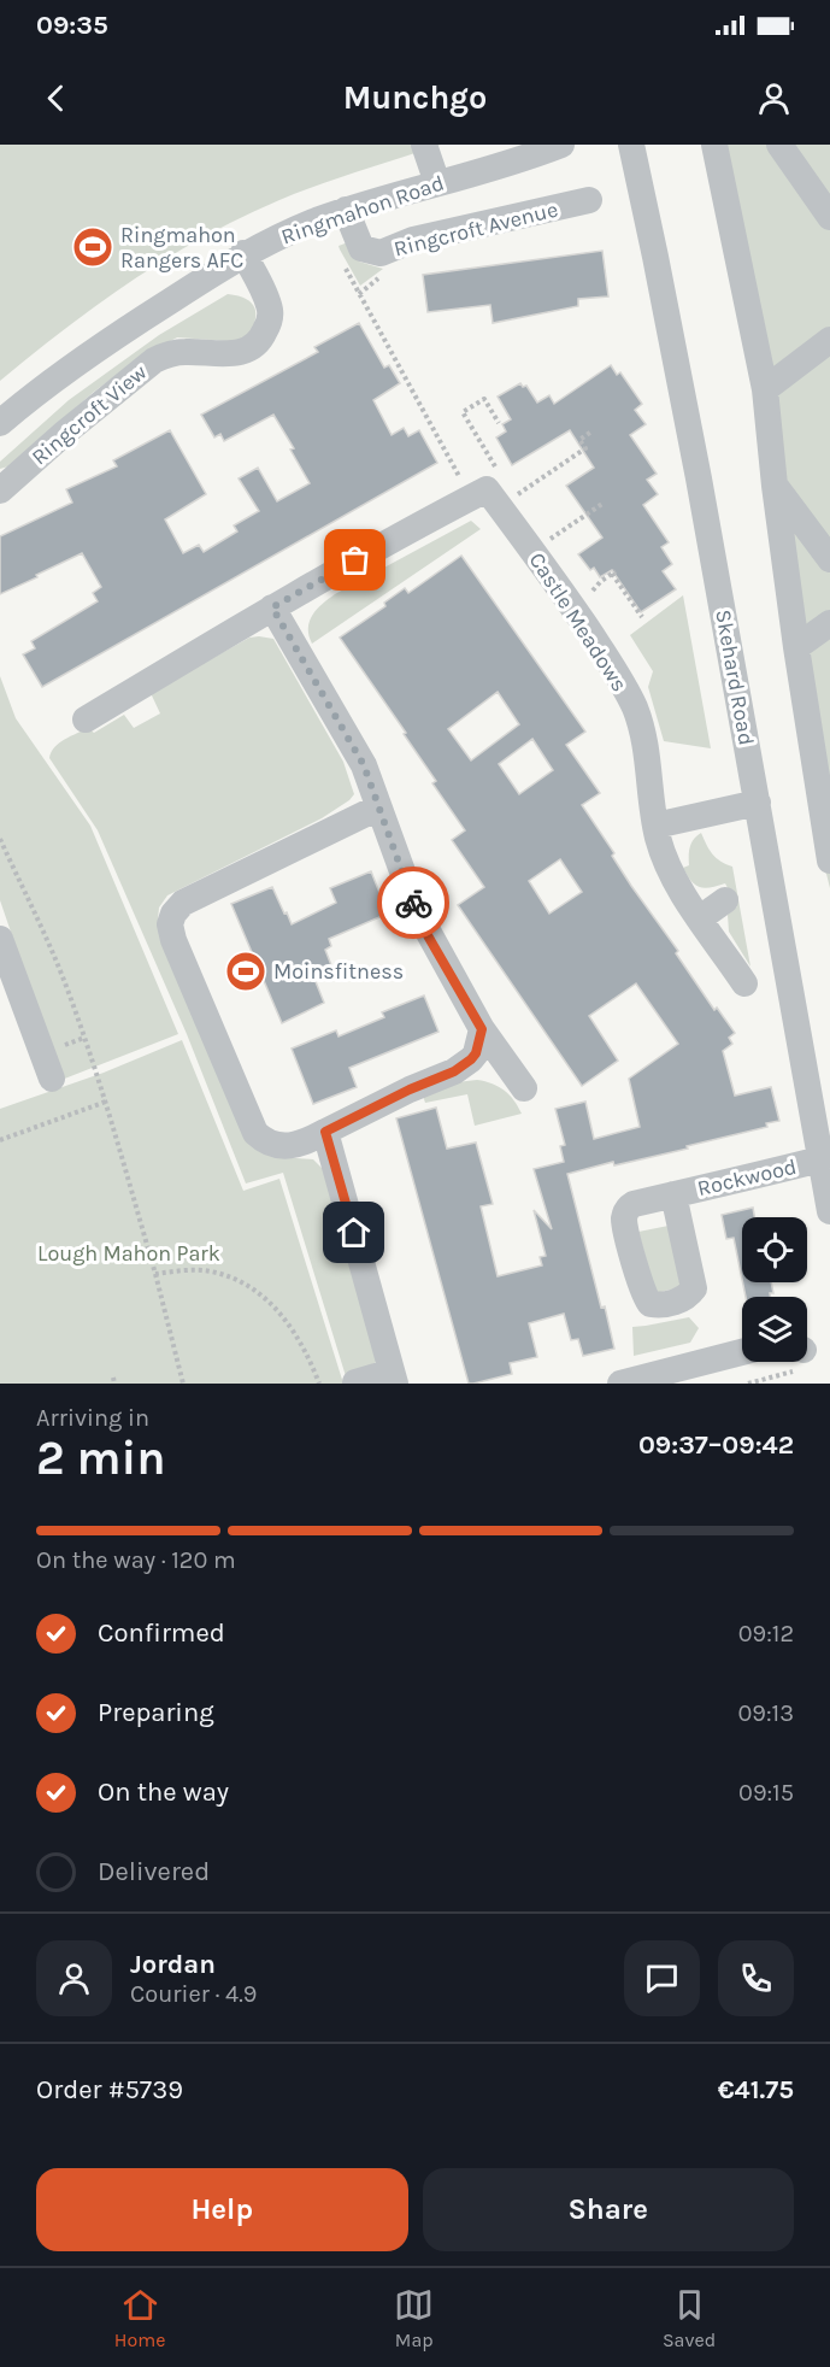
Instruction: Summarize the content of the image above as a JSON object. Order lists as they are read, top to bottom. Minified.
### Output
{"streets":{"street":["Ringmahon Road","Ringcroft Avenue","Ringcroft View","Castle Meadows","Skehard Road","Rockwood"]},"crossings":[["Ringmahon Road","Ringcroft Avenue"],["Ringmahon Road","Ringcroft View"],["Skehard Road","Rockwood"]],"parks":["Lough Mahon Park"],"places":{"sports":["Ringmahon Rangers AFC","Moinsfitness"]},"page":{"status":"09:35","header":"Munchgo","heading":["2 min","Arriving in","09:37–09:42"],"panel":["Jordan","Courier · 4.9","Order #5739","€41.75"],"bar":"On the way · 120 m","list":[["Confirmed","09:12"],["Preparing","09:13"],["On the way","09:15"],"Delivered"],"buttons":["Help","Share"],"tabs":["Home","Map","Saved"]}}
